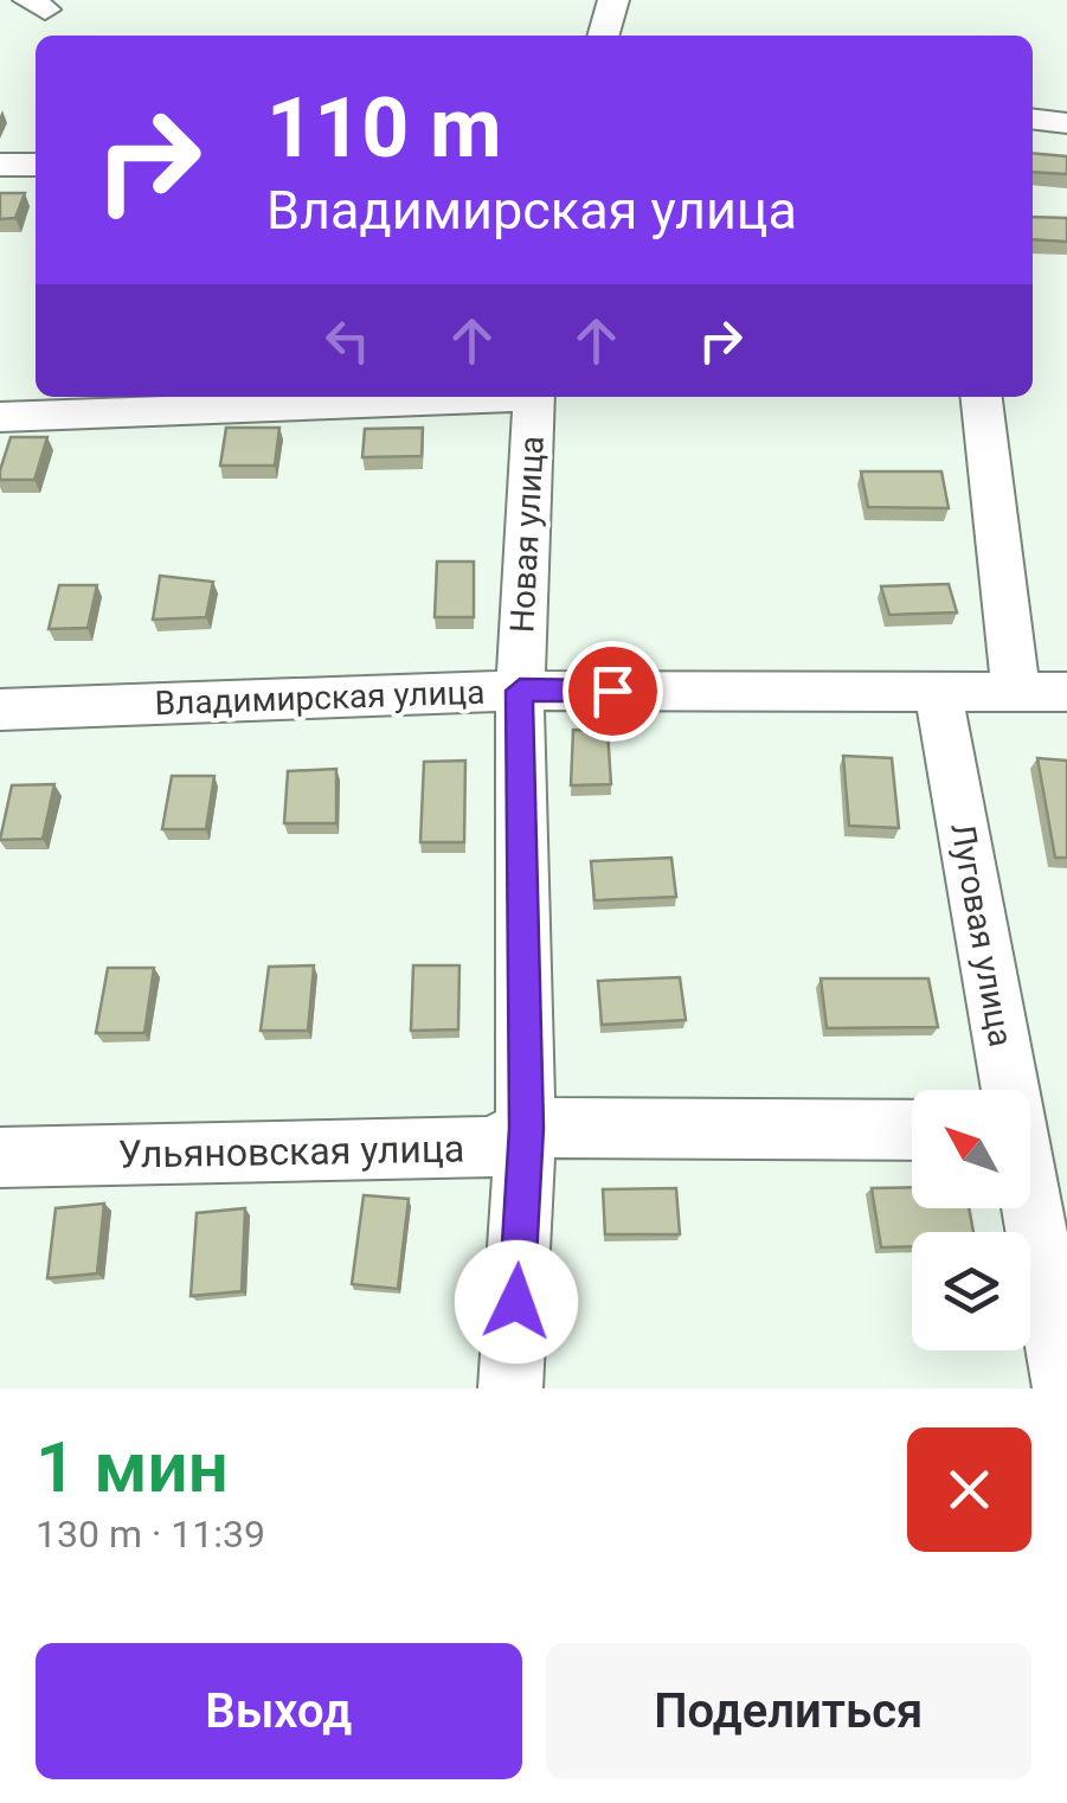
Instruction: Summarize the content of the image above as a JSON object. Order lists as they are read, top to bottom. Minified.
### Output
{"streets":{"street":["Новая улица","Владимирская улица","Луговая улица","Ульяновская улица"]},"crossings":[["Новая улица","Владимирская улица"],["Новая улица","Ульяновская улица"],["Владимирская улица","Луговая улица"]],"north":"top left","page":{"turn":["110 m","Владимирская улица"],"heading":["1 мин","130 m · 11:39"],"buttons":["Выход","Поделиться"]}}
